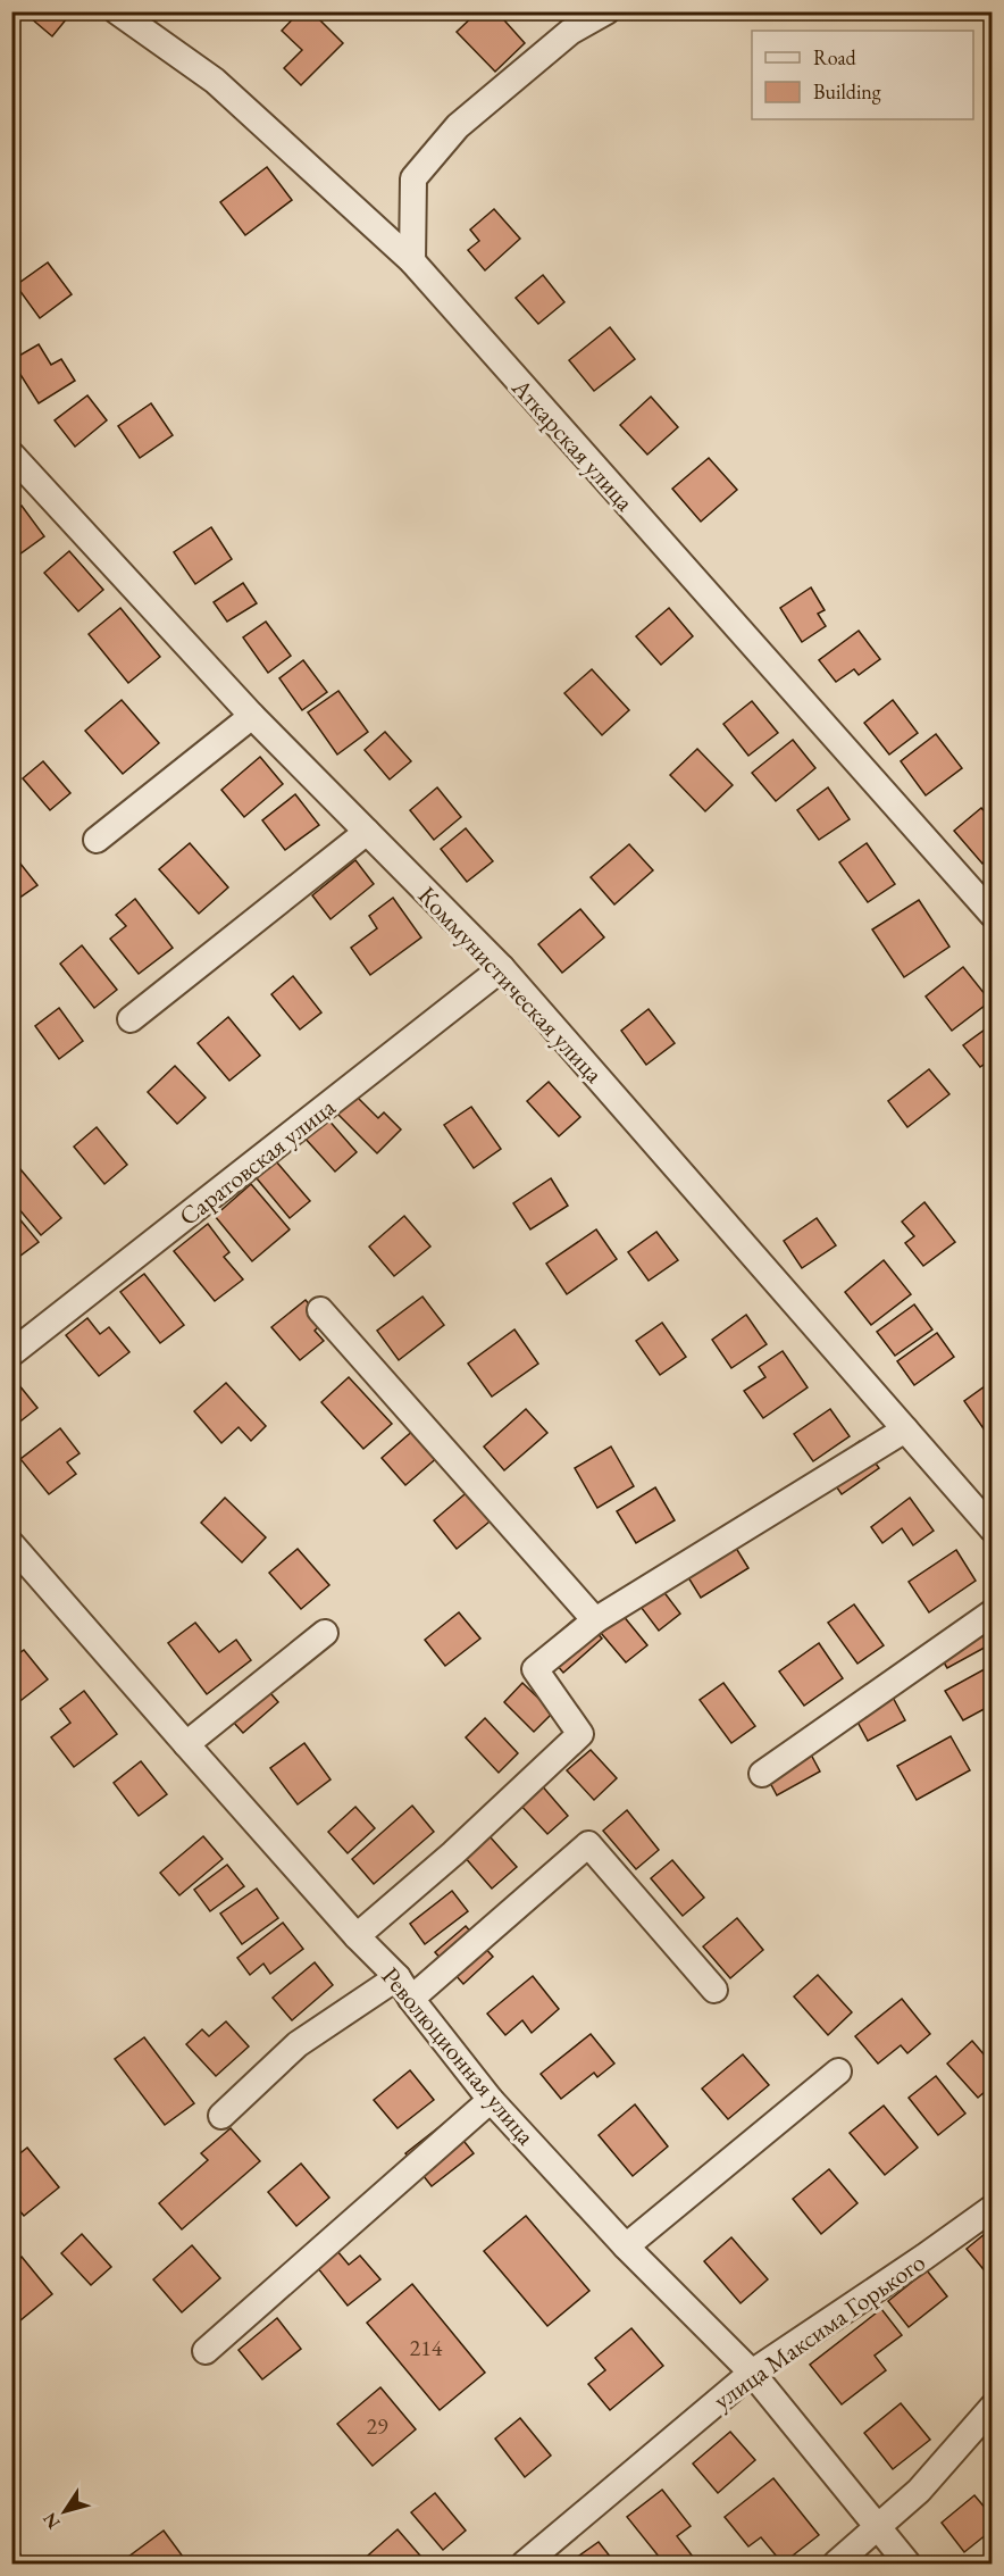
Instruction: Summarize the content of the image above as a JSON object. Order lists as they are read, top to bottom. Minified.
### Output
{"streets":{"street":["Аткарская улица","Коммунистическая улица","Саратовская улица","Революционная улица","улица Максима Горького"]},"crossings":[["Коммунистическая улица","Саратовская улица"],["Революционная улица","улица Максима Горького"]],"house_numbers":["214","29"],"legend":["Road","Building"],"north":"bottom left"}
